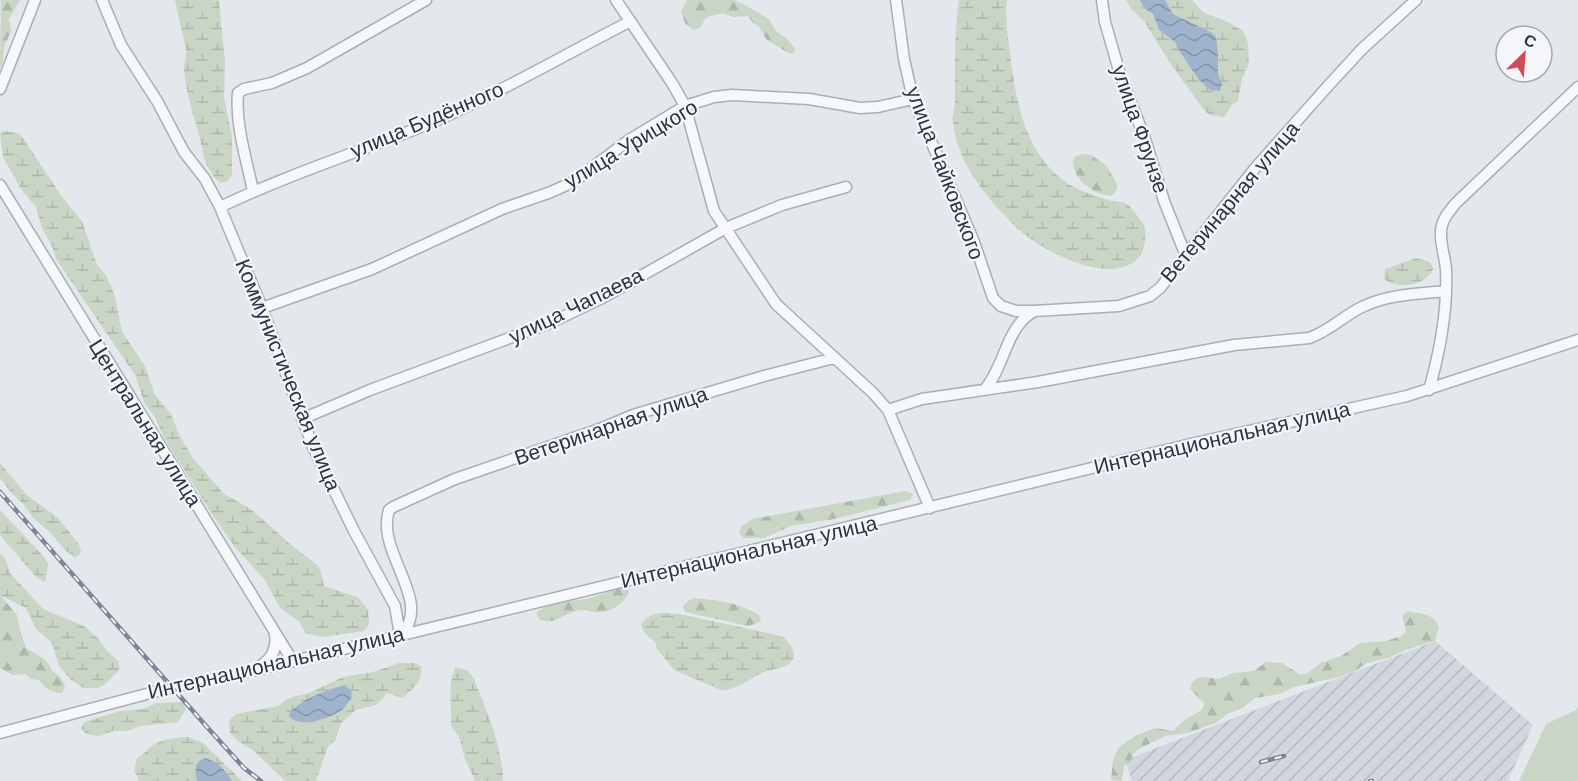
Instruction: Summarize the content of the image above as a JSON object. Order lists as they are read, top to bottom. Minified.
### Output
{"streets":{"street":["улица Будённого","улица Фрунзе","улица Урицкого","улица Чайковского","Ветеринарная улица","улица Чапаева","Коммунистическая улица","Центральная улица","Интернациональная улица"]},"crossings":[["улица Будённого","Коммунистическая улица"],["улица Фрунзе","Ветеринарная улица"],["улица Урицкого","улица Чайковского"],["улица Урицкого","Коммунистическая улица"],["улица Чайковского","Ветеринарная улица"],["Ветеринарная улица","Коммунистическая улица"],["Ветеринарная улица","Интернациональная улица"],["улица Чапаева","Коммунистическая улица"],["Коммунистическая улица","Интернациональная улица"],["Центральная улица","Интернациональная улица"]],"north":"top right"}
